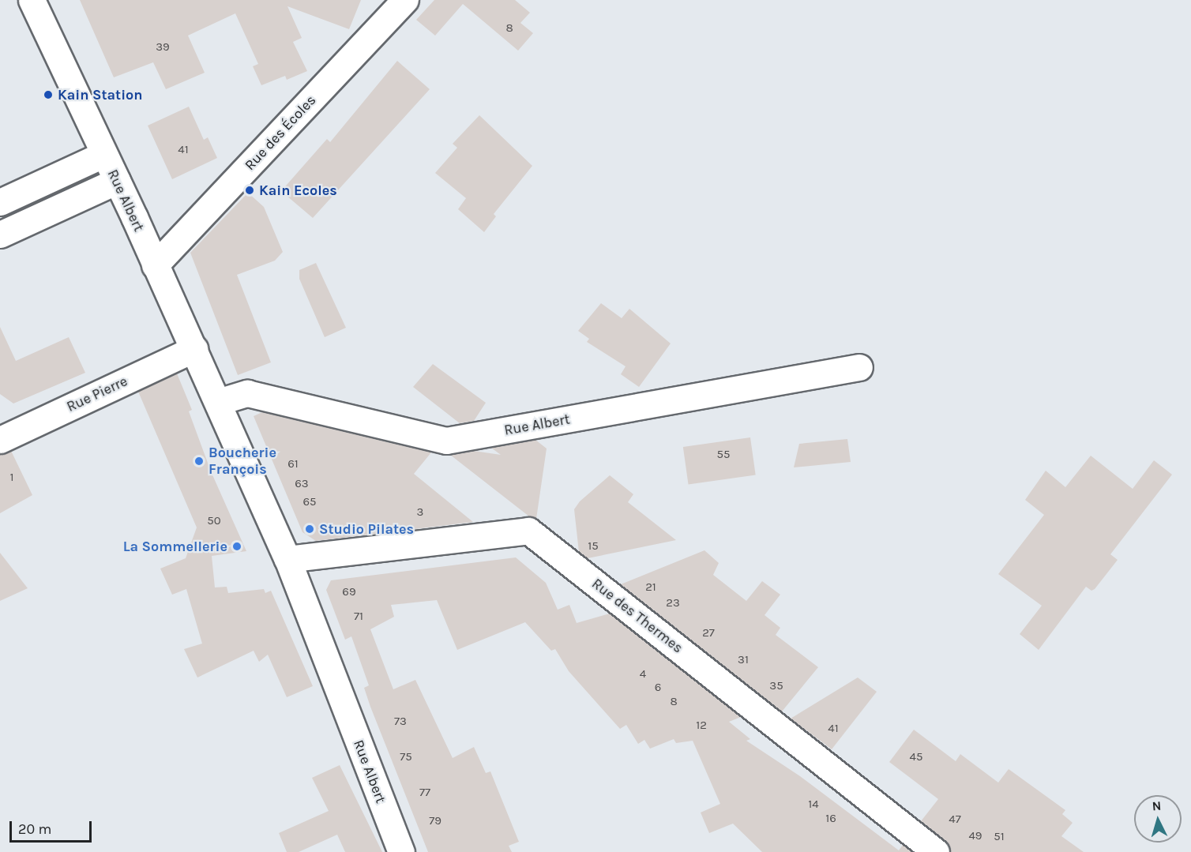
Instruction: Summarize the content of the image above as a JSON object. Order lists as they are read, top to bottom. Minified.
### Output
{"streets":{"street":["Rue des Écoles","Rue Albert","Rue Pierre","Rue des Thermes"]},"crossings":[["Rue des Écoles","Rue Albert"],["Rue Albert","Rue Pierre"],["Rue Albert","Rue des Thermes"]],"places":["Kain Station","Kain Ecoles","Boucherie François","Studio Pilates","La Sommellerie"],"house_numbers":["8","39","41","55","61","1","63","65","3","50","15","21","69","23","71","27","31","4","35","6","8","73","12","41","75","45","77","14","16","47","79","49","51"],"scale_bar":"20 m","north":"top"}
